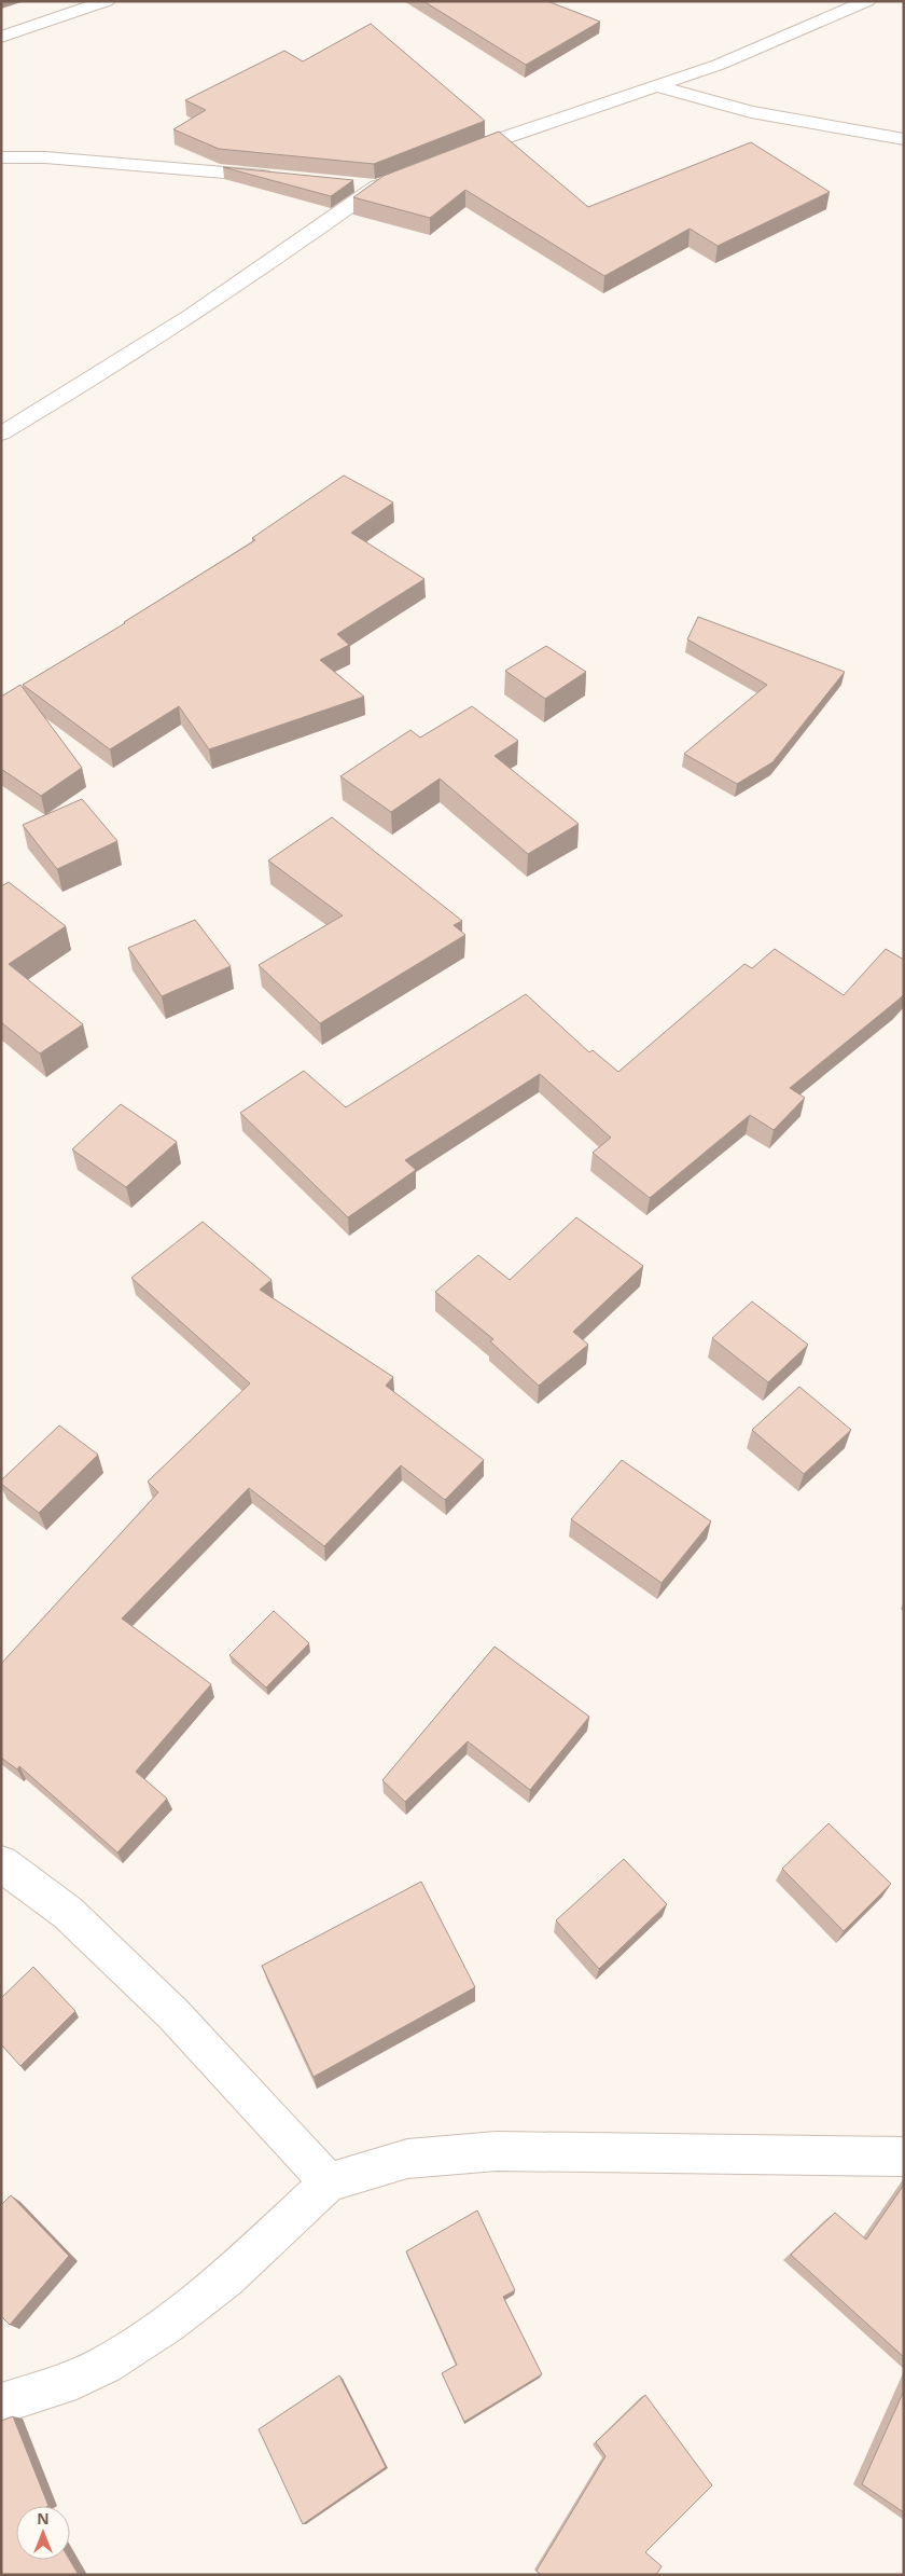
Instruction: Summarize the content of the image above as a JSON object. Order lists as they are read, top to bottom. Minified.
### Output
{"north":"top"}
